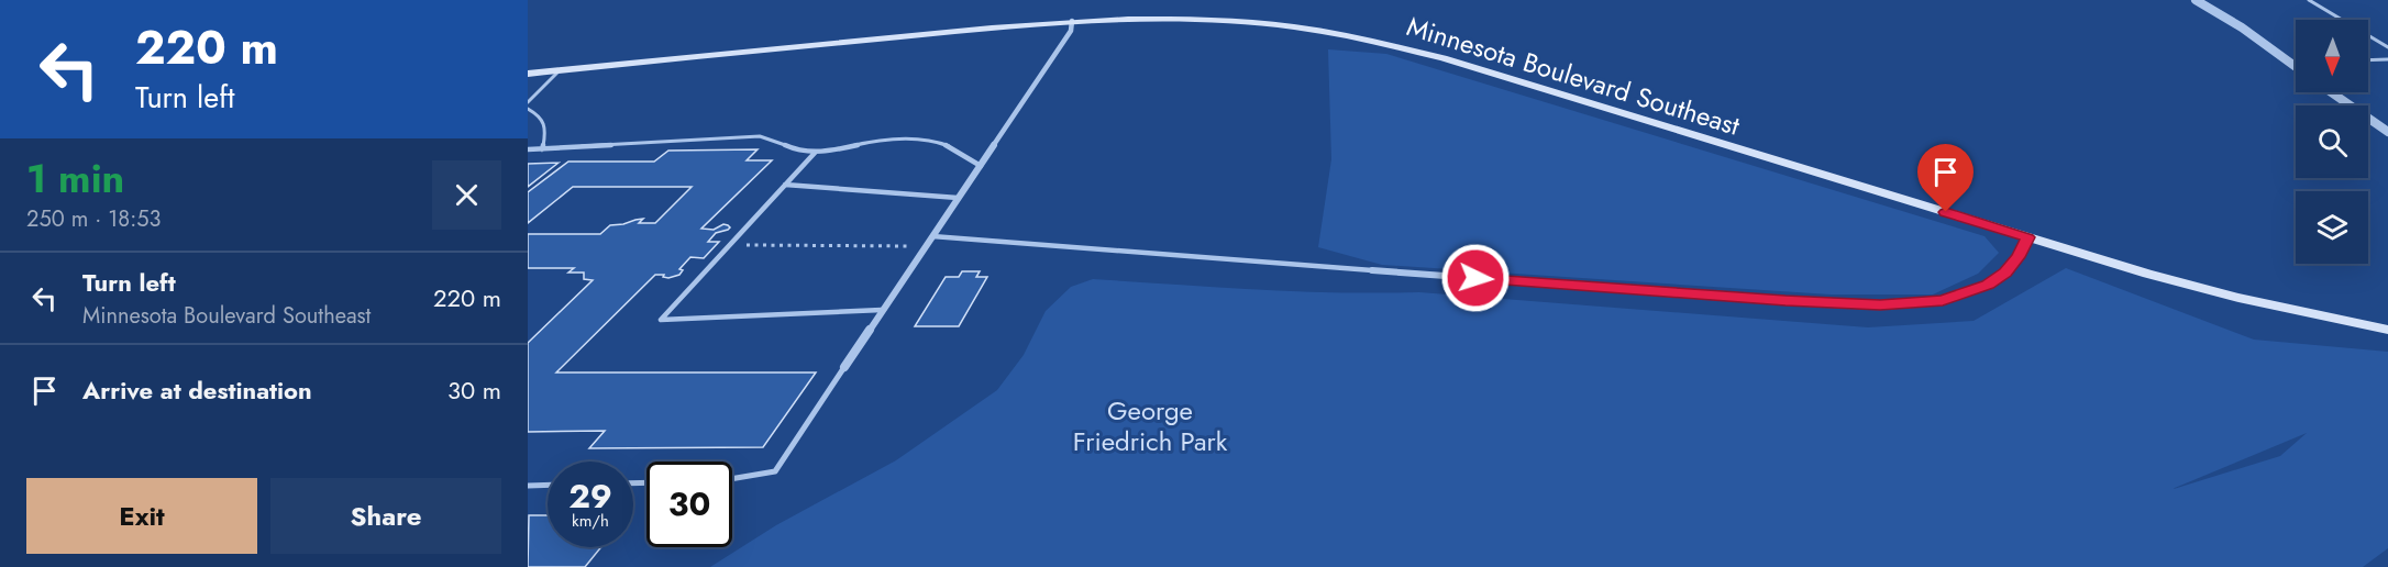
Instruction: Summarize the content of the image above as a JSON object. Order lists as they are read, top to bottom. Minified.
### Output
{"streets":{"main road":["Minnesota Boulevard Southeast"]},"parks":["George Friedrich Park"],"north":"bottom","page":{"turn":["220 m","Turn left"],"heading":["1 min","250 m · 18:53"],"list":[{"name":"Turn left","note":"Minnesota Boulevard Southeast","value":"220 m"},{"name":"Arrive at destination","value":"30 m"}],"speed":"29 km/h","limit":"30","buttons":["Exit","Share"]}}
